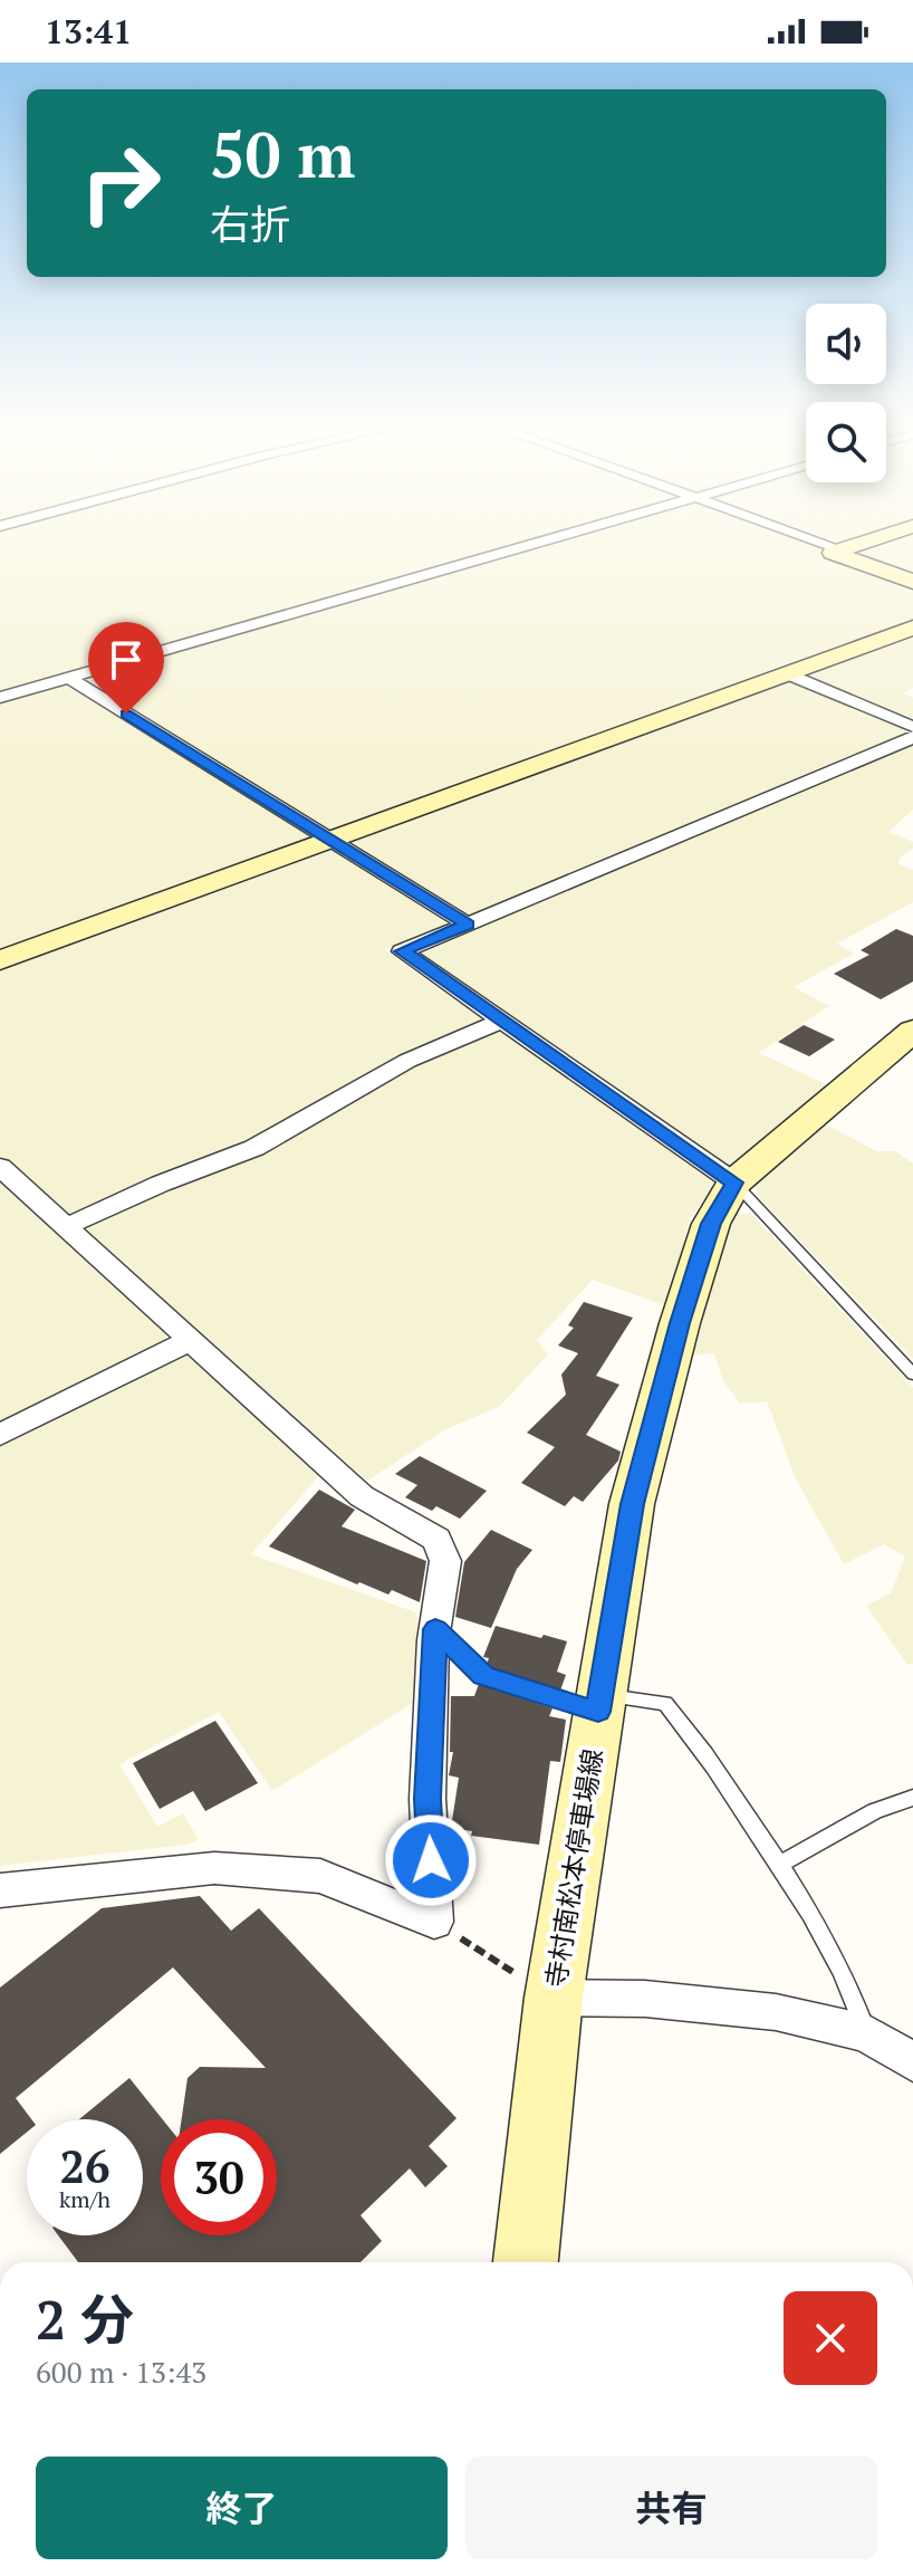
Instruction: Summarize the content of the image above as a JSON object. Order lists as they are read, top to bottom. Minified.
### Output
{"streets":{"street":["寺村南松本停車場線"]},"page":{"status":"13:41","turn":["50 m","右折"],"speed":"26 km/h","limit":"30","heading":["2 分","600 m · 13:43"],"buttons":["終了","共有"]}}
